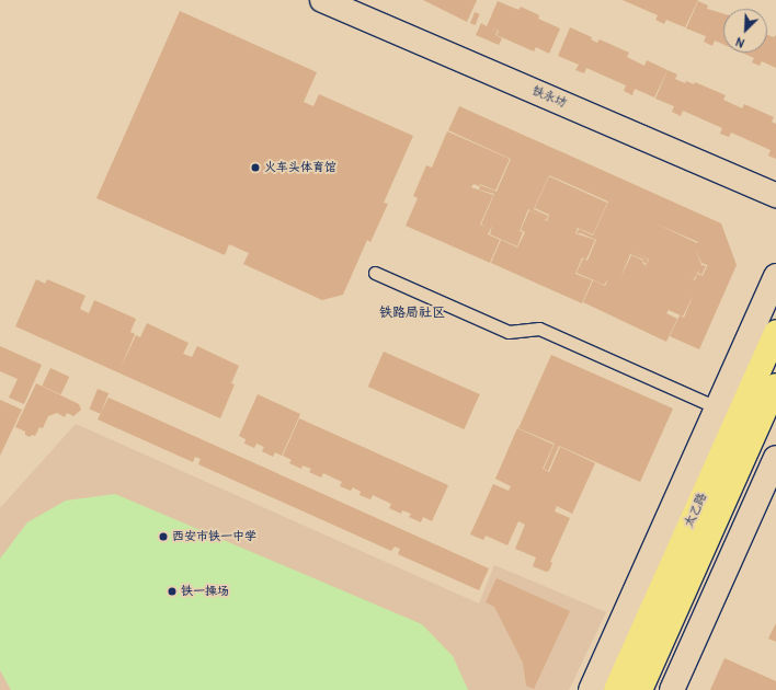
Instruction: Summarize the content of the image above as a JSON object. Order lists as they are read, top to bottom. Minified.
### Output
{"streets":{"main road":["铁永坊","太乙路"]},"districts":["铁路局社区"],"places":["火车头体育馆","西安市铁一中学","铁一操场"],"north":"bottom left"}
